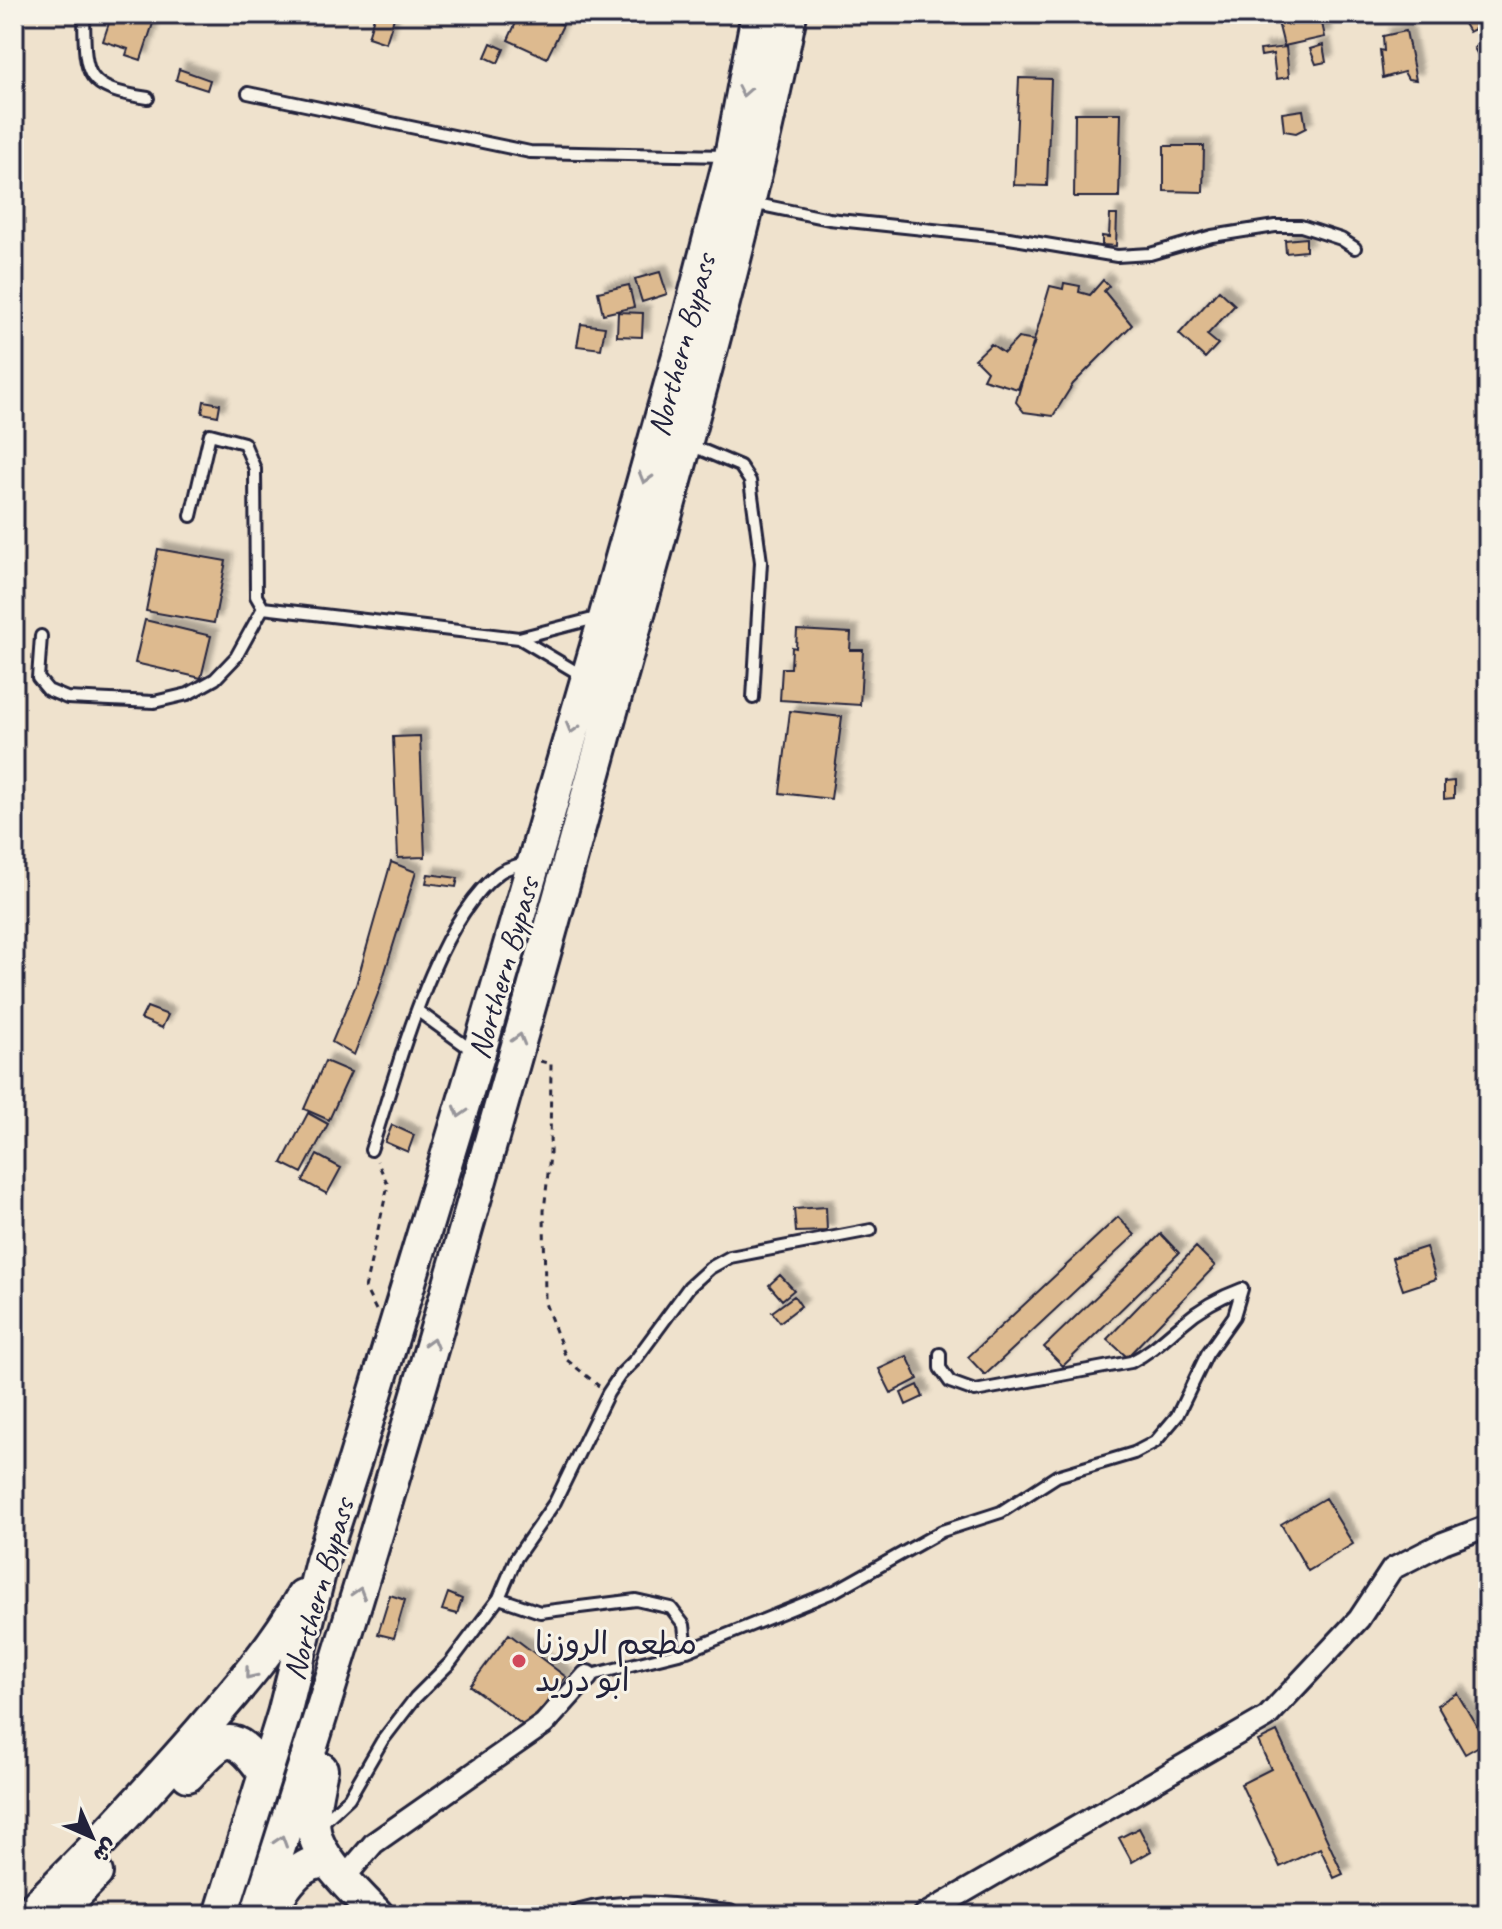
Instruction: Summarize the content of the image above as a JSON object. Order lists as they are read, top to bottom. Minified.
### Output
{"streets":{"highway":["Northern Bypass"]},"places":["مطعم الروزنا ابو دريد"],"north":"bottom right"}
